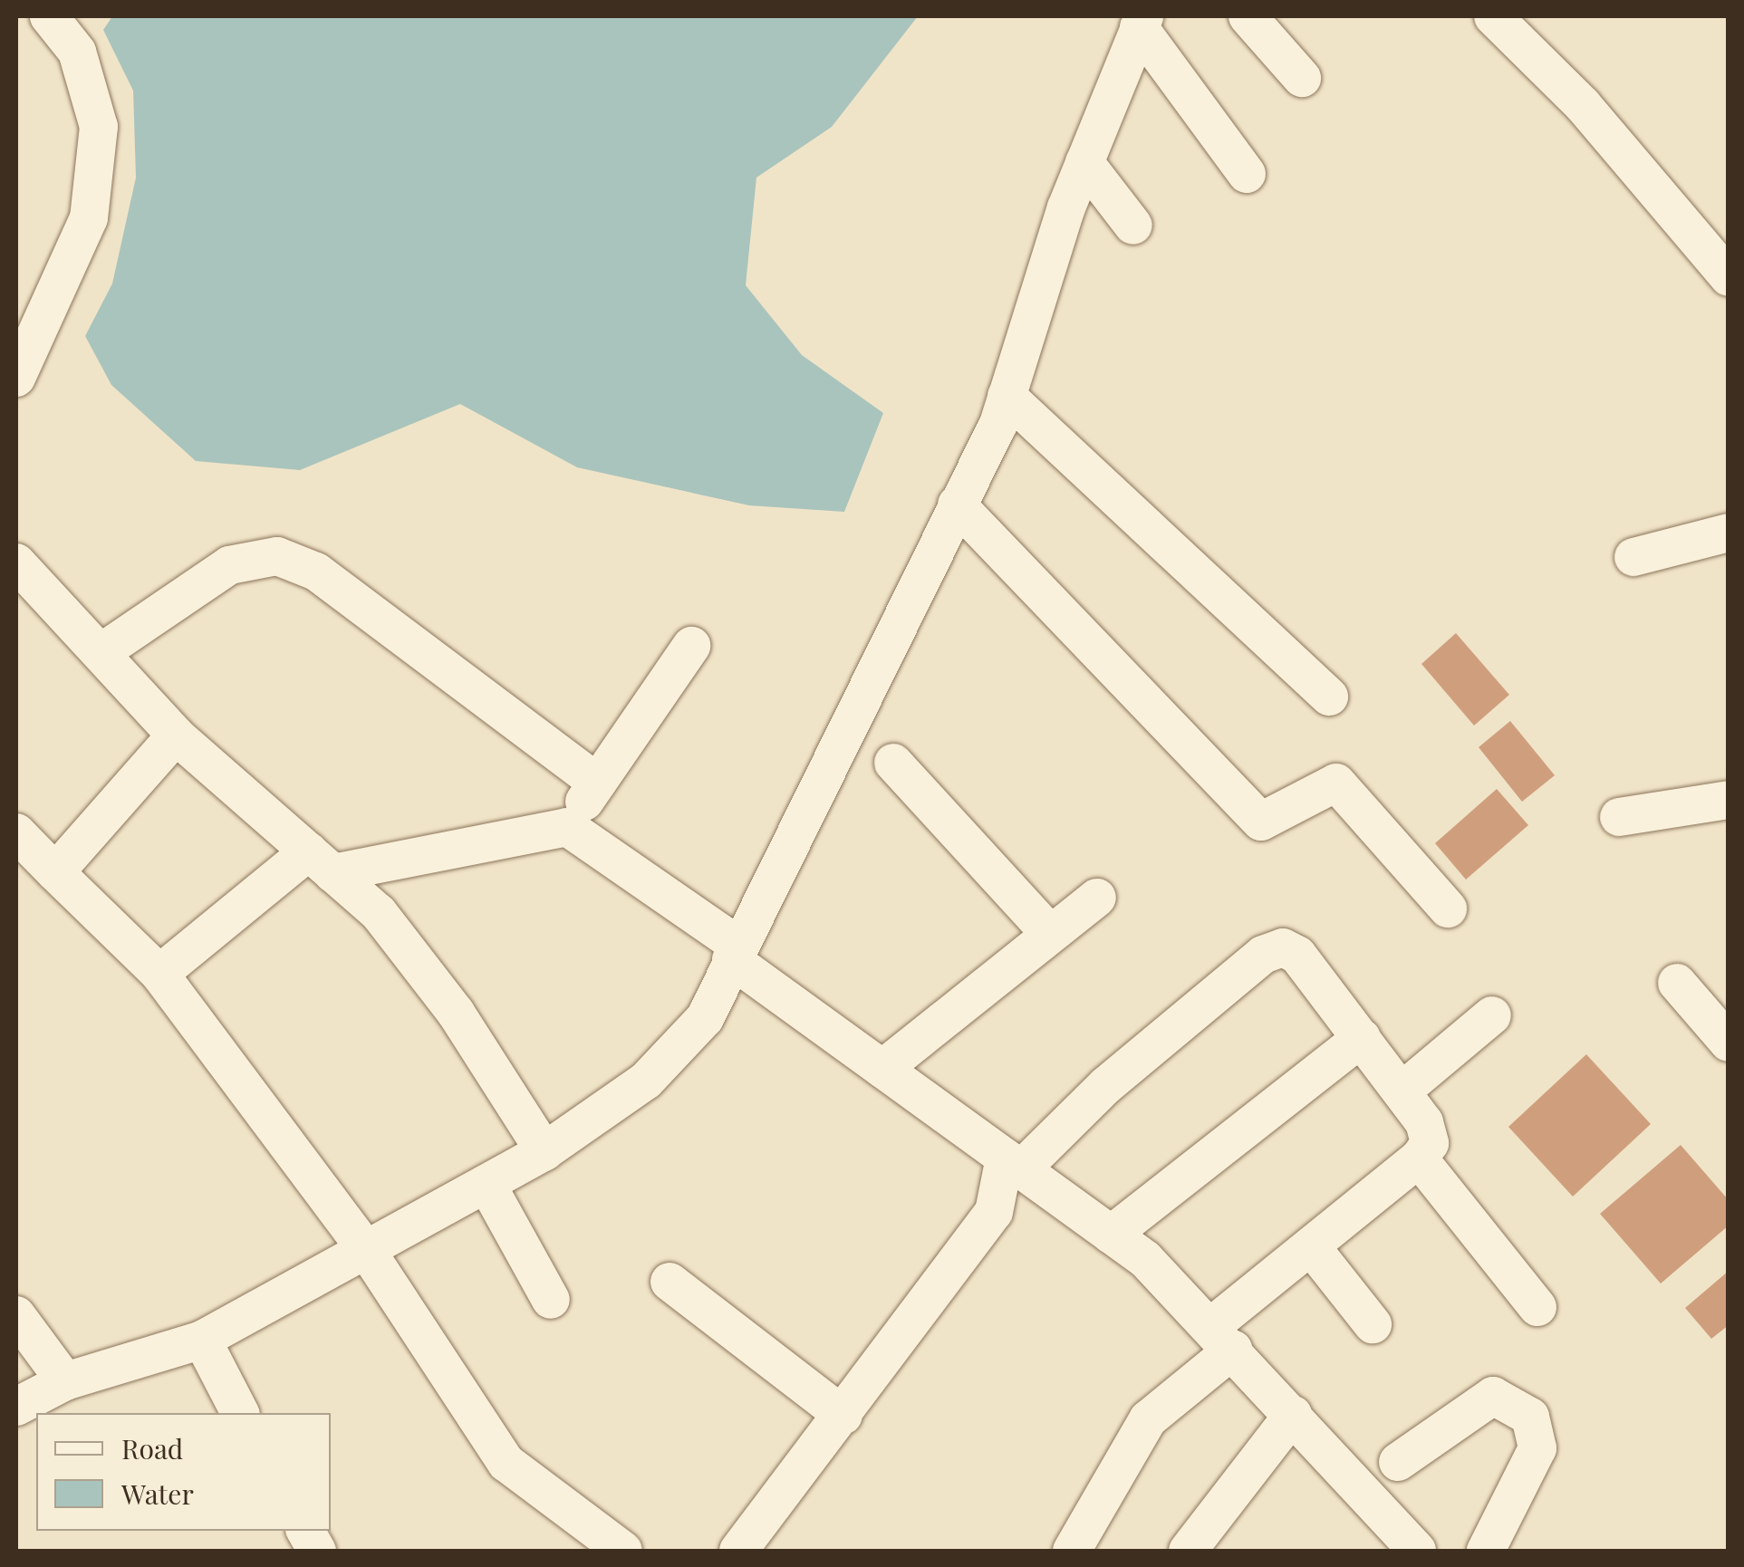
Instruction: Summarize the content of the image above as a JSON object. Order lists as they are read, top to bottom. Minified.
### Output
{"legend":["Road","Water"]}
